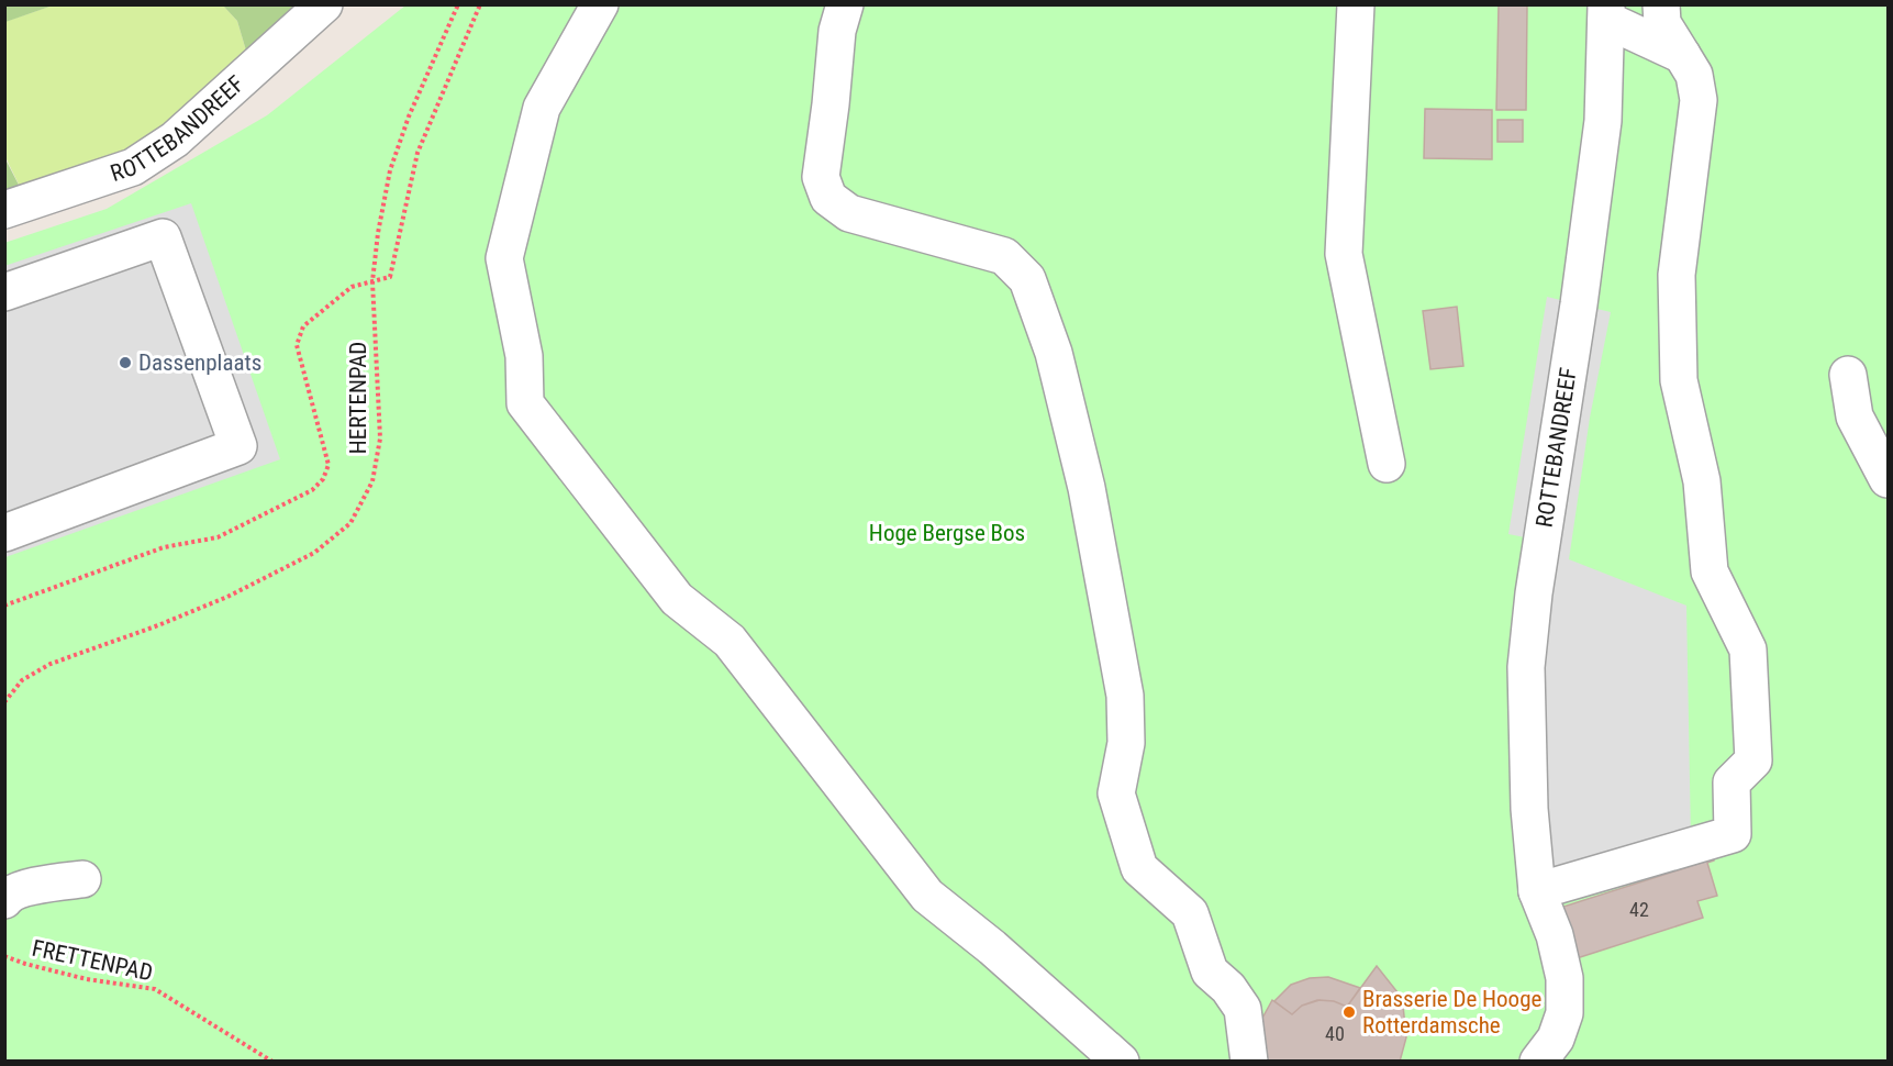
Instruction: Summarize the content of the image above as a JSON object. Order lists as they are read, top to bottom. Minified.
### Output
{"streets":{"street":["ROTTEBANDREEF"],"path":["HERTENPAD","FRETTENPAD"]},"parks":["Hoge Bergse Bos"],"places":["Dassenplaats","Brasserie De Hooge Rotterdamsche"],"house_numbers":["42","40"]}
